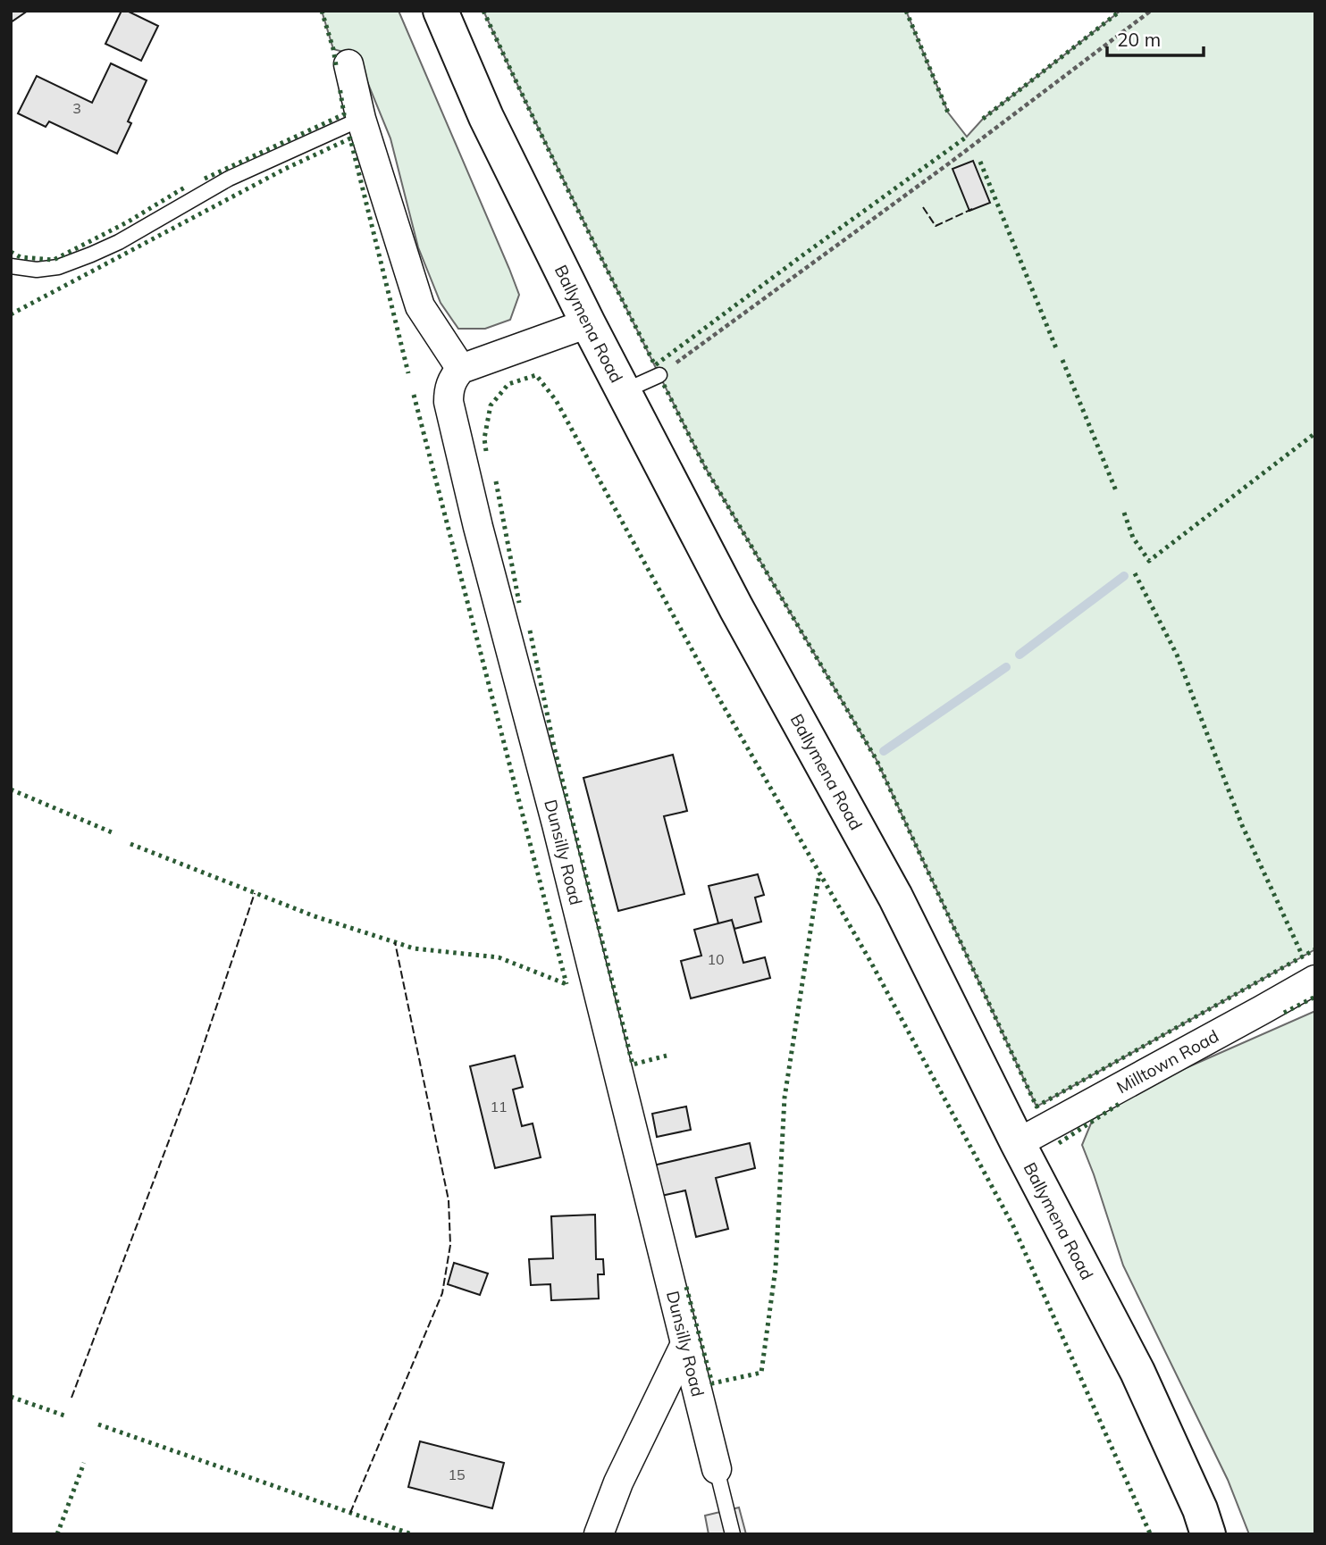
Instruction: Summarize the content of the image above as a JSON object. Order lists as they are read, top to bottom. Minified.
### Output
{"streets":{"highway":["Ballymena Road"],"street":["Dunsilly Road","Milltown Road"]},"crossings":[["Ballymena Road","Milltown Road"]],"house_numbers":["3","10","11","15"],"scale_bar":"20 m"}
